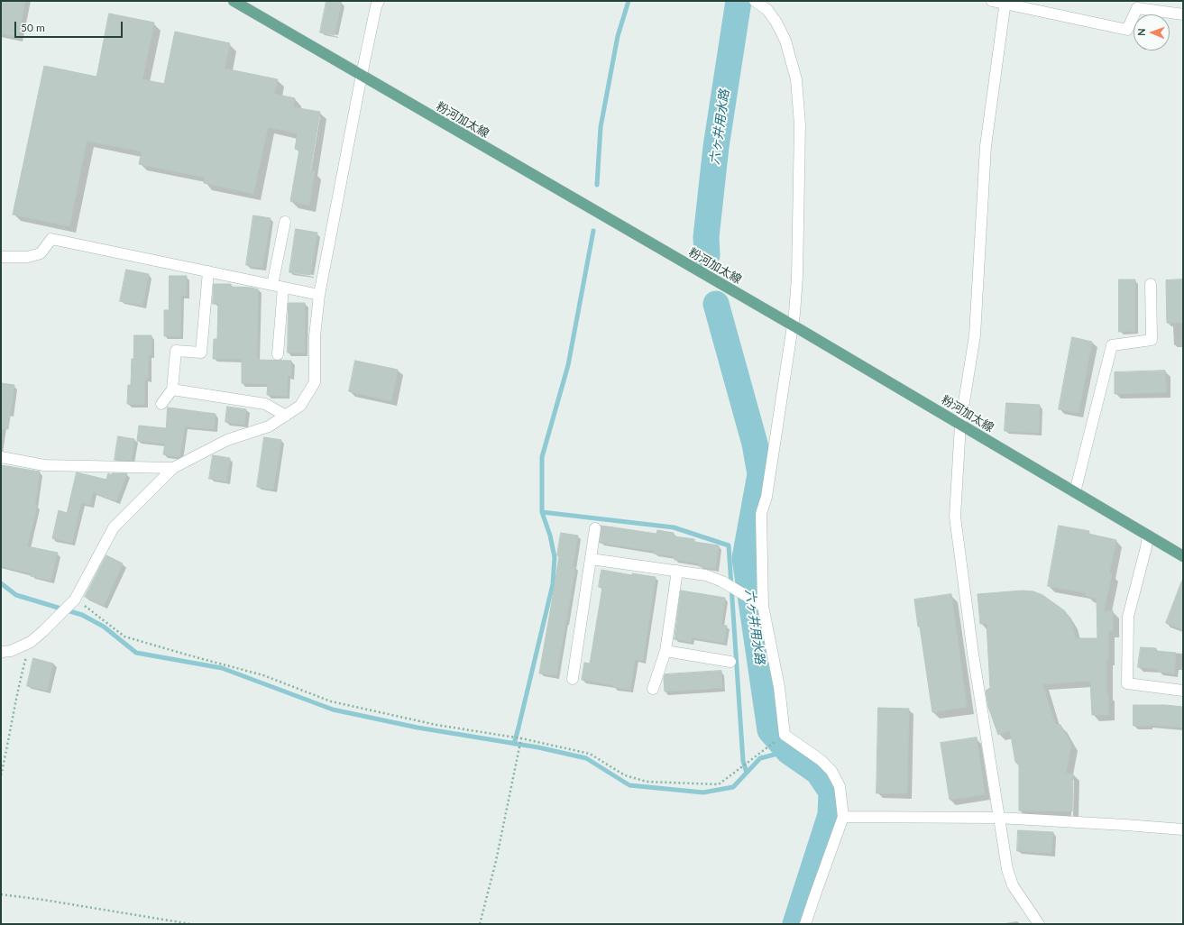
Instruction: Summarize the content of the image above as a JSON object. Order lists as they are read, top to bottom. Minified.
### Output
{"streets":{"main road":["粉河加太線"]},"water":["六ヶ井用水路"],"scale_bar":"50 m","north":"left"}
